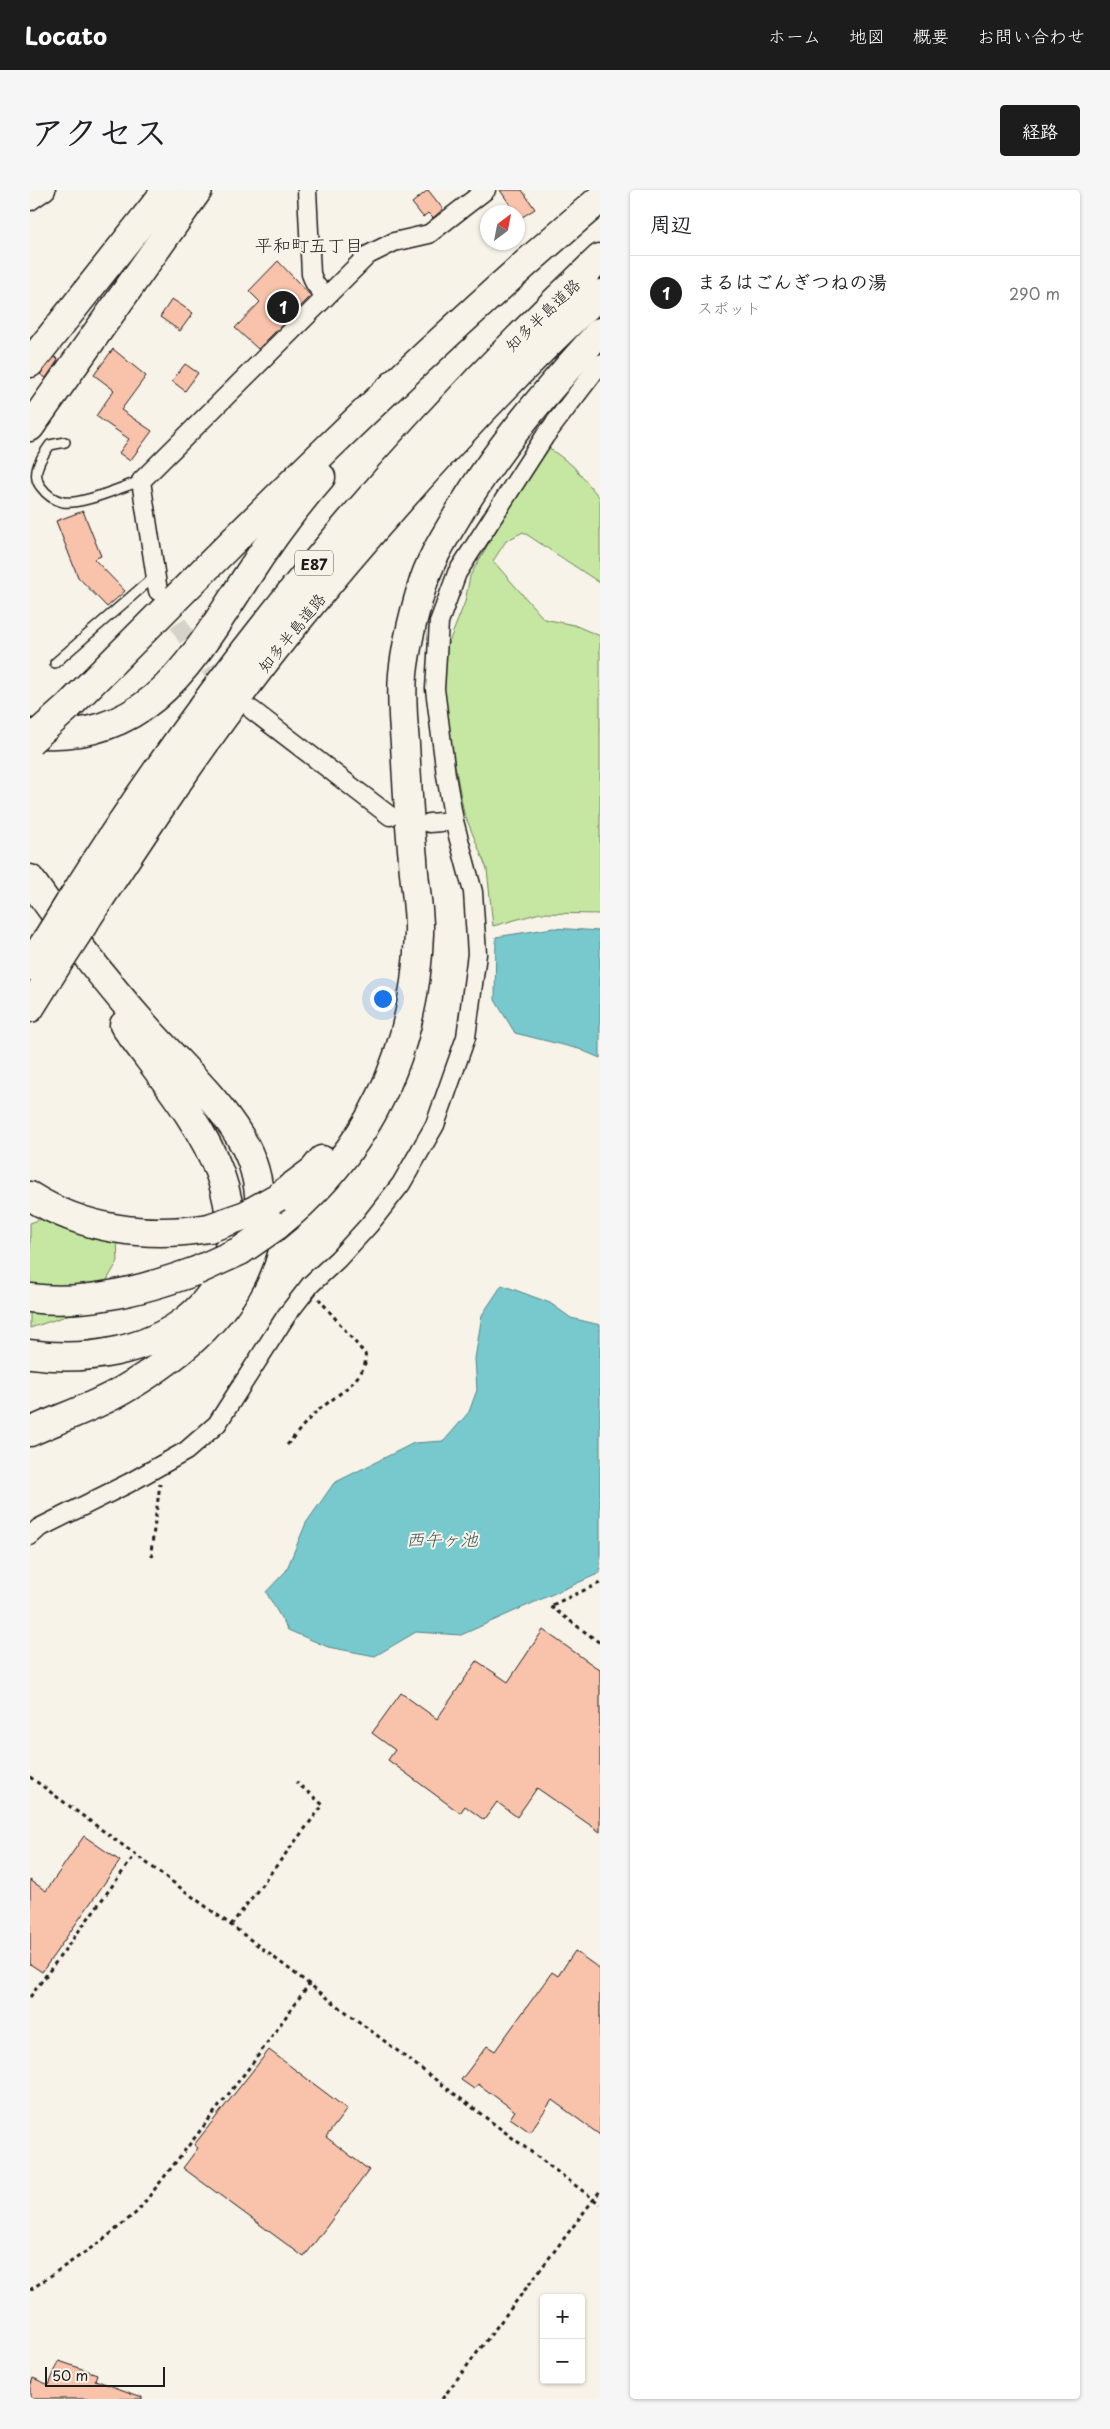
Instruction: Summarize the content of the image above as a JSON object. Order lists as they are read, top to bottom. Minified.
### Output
{"streets":{"highway":["知多半島道路","E87"]},"districts":["平和町五丁目"],"water":["西午ヶ池"],"scale_bar":"50 m","north":"top right","page":{"header":"Locato","nav":["ホーム","地図","概要","お問い合わせ"],"title":"アクセス","buttons":"経路","heading":"周辺","list":[{"mark":"1","name":"まるはごんぎつねの湯","note":"スポット","value":"290 m"}],"pins":"1","map_buttons":["+","−"],"scale":"50 m"}}
